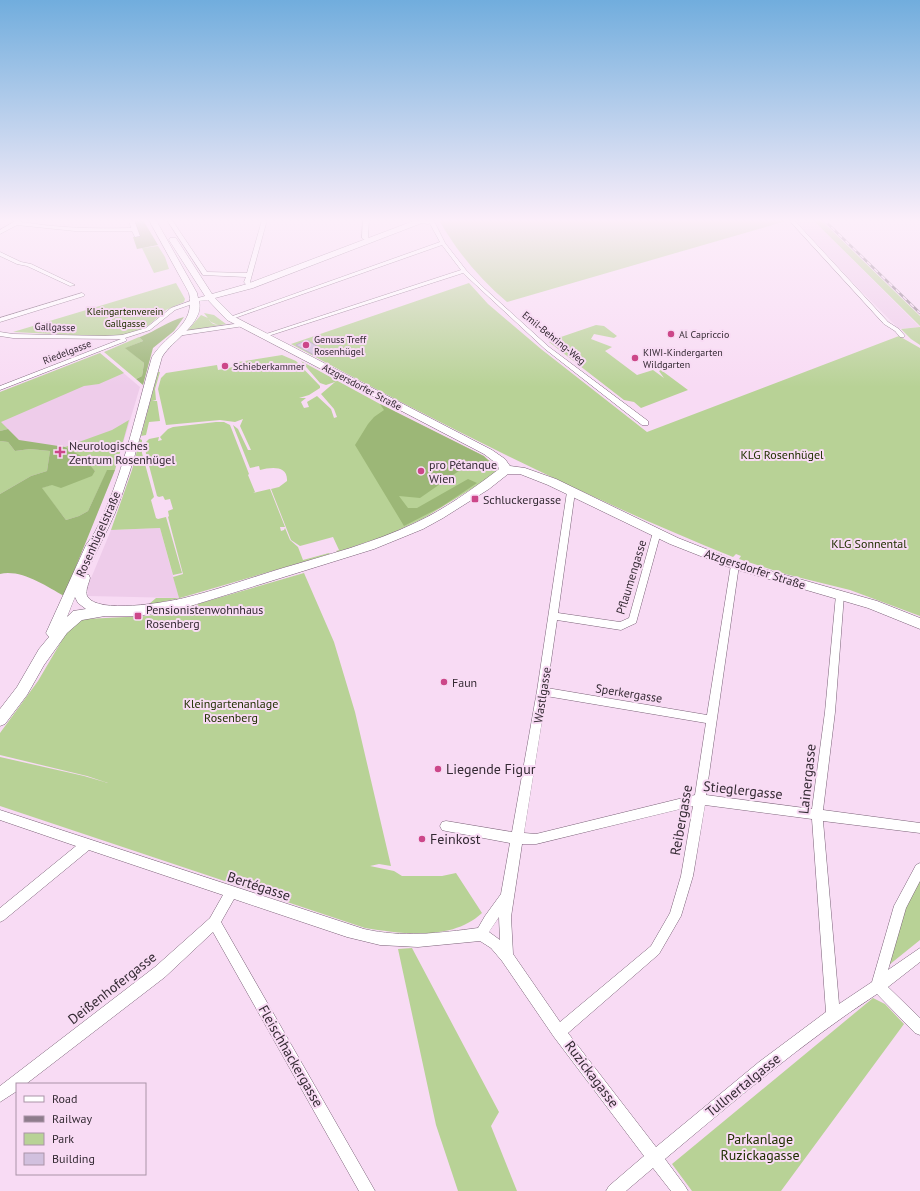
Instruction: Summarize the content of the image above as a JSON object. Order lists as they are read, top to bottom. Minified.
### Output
{"streets":{"main road":["Atzgersdorfer Straße","Rosenhügelstraße"],"street":["Gallgasse","Emil-Behring-Weg","Riedelgasse","Pflaumengasse","Sperkergasse","Wastlgasse","Lainergasse","Stieglergasse","Reibergasse","Bertégasse","Deißenhofergasse","Fleischhackergasse","Ruzickagasse","Tullnertalgasse"]},"crossings":[["Gallgasse","Riedelgasse"],["Gallgasse","Rosenhügelstraße"],["Atzgersdorfer Straße","Pflaumengasse"],["Atzgersdorfer Straße","Wastlgasse"],["Atzgersdorfer Straße","Lainergasse"],["Atzgersdorfer Straße","Reibergasse"],["Pflaumengasse","Wastlgasse"],["Sperkergasse","Wastlgasse"],["Sperkergasse","Reibergasse"],["Wastlgasse","Stieglergasse"],["Wastlgasse","Bertégasse"],["Wastlgasse","Ruzickagasse"],["Lainergasse","Stieglergasse"],["Lainergasse","Tullnertalgasse"],["Stieglergasse","Reibergasse"],["Reibergasse","Ruzickagasse"],["Bertégasse","Deißenhofergasse"],["Deißenhofergasse","Fleischhackergasse"],["Ruzickagasse","Tullnertalgasse"]],"parks":["Kleingartenverein Gallgasse","KLG Rosenhügel","KLG Sonnental","Kleingartenanlage Rosenberg","Parkanlage Ruzickagasse"],"places":{"other":["Al Capriccio","Genuss Treff Rosenhügel","KIWI-Kindergarten Wildgarten","Schieberkammer","pro Pétanque Wien","Faun","Liegende Figur","Feinkost"],"health":["Neurologisches Zentrum Rosenhügel"],"transit":["Schluckergasse","Pensionistenwohnhaus Rosenberg"]},"legend":["Road","Railway","Park","Building"]}
